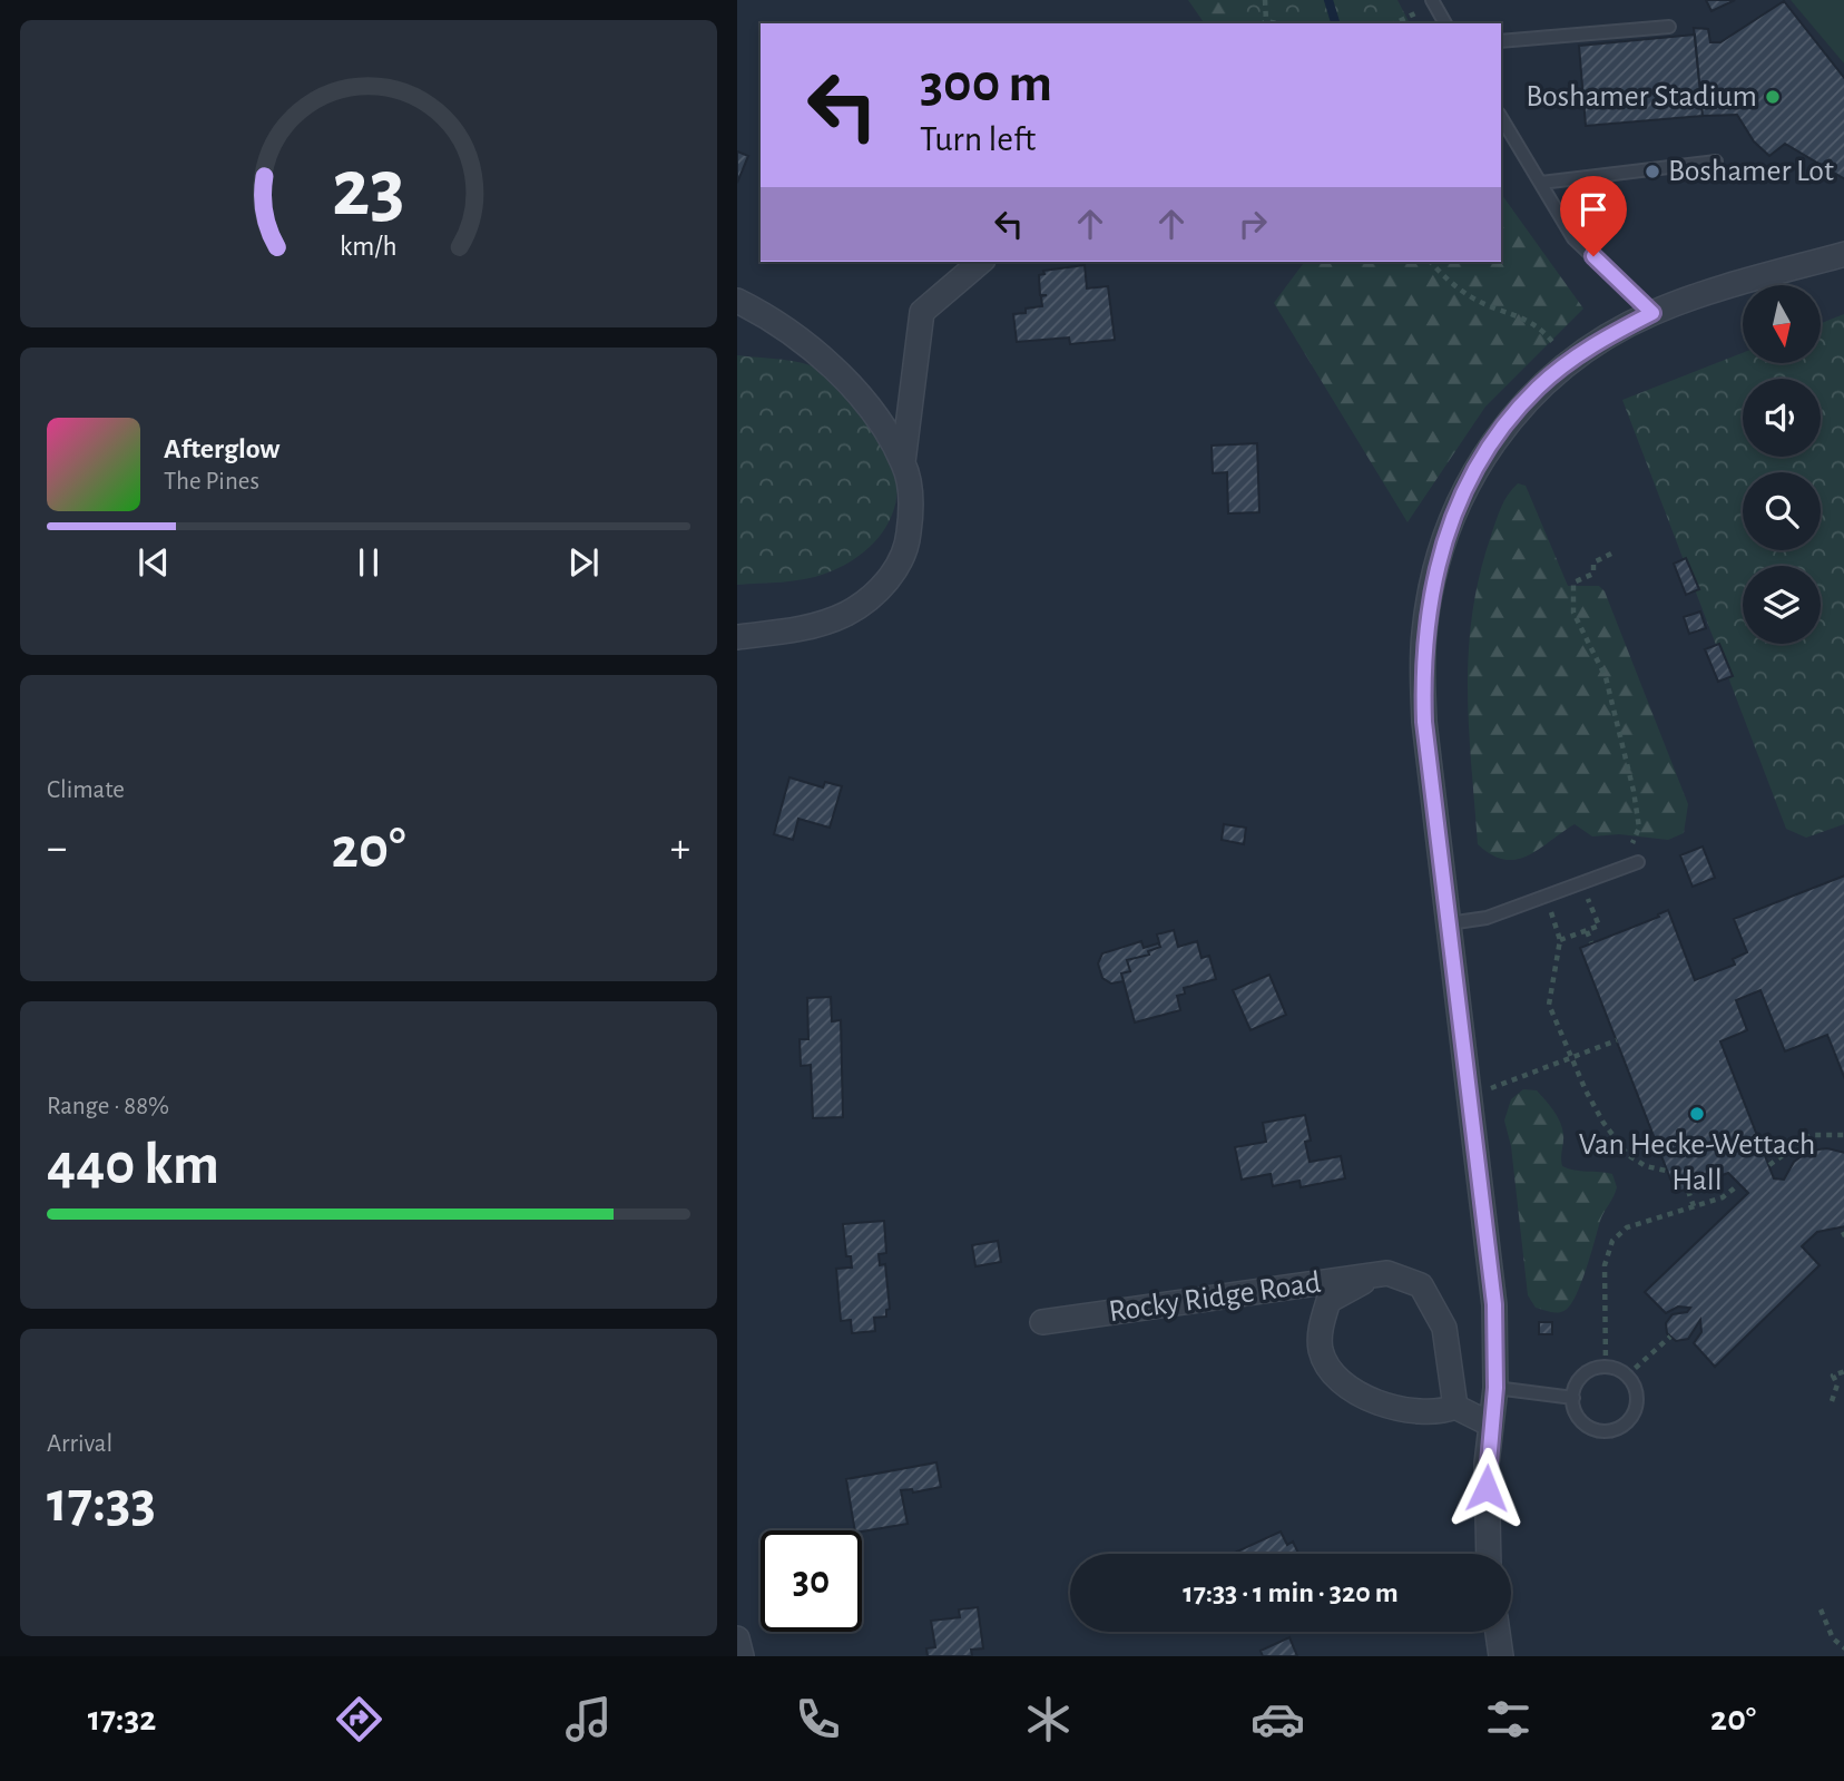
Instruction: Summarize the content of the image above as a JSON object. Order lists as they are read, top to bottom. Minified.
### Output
{"streets":{"street":["Rocky Ridge Road"]},"places":["Boshamer Stadium","Boshamer Lot","Van Hecke-Wettach Hall"],"north":"bottom","page":{"turn":["300 m","Turn left"],"song":["Afterglow","The Pines"],"tile":["Climate",["Range · 88%","440 km"],["Arrival","17:33"]],"heat":["−","20°","+"],"limit":"30","trip":"17:33 · 1 min · 320 m","tabs":["17:32","20°"],"gauge":["23","km/h"]}}
